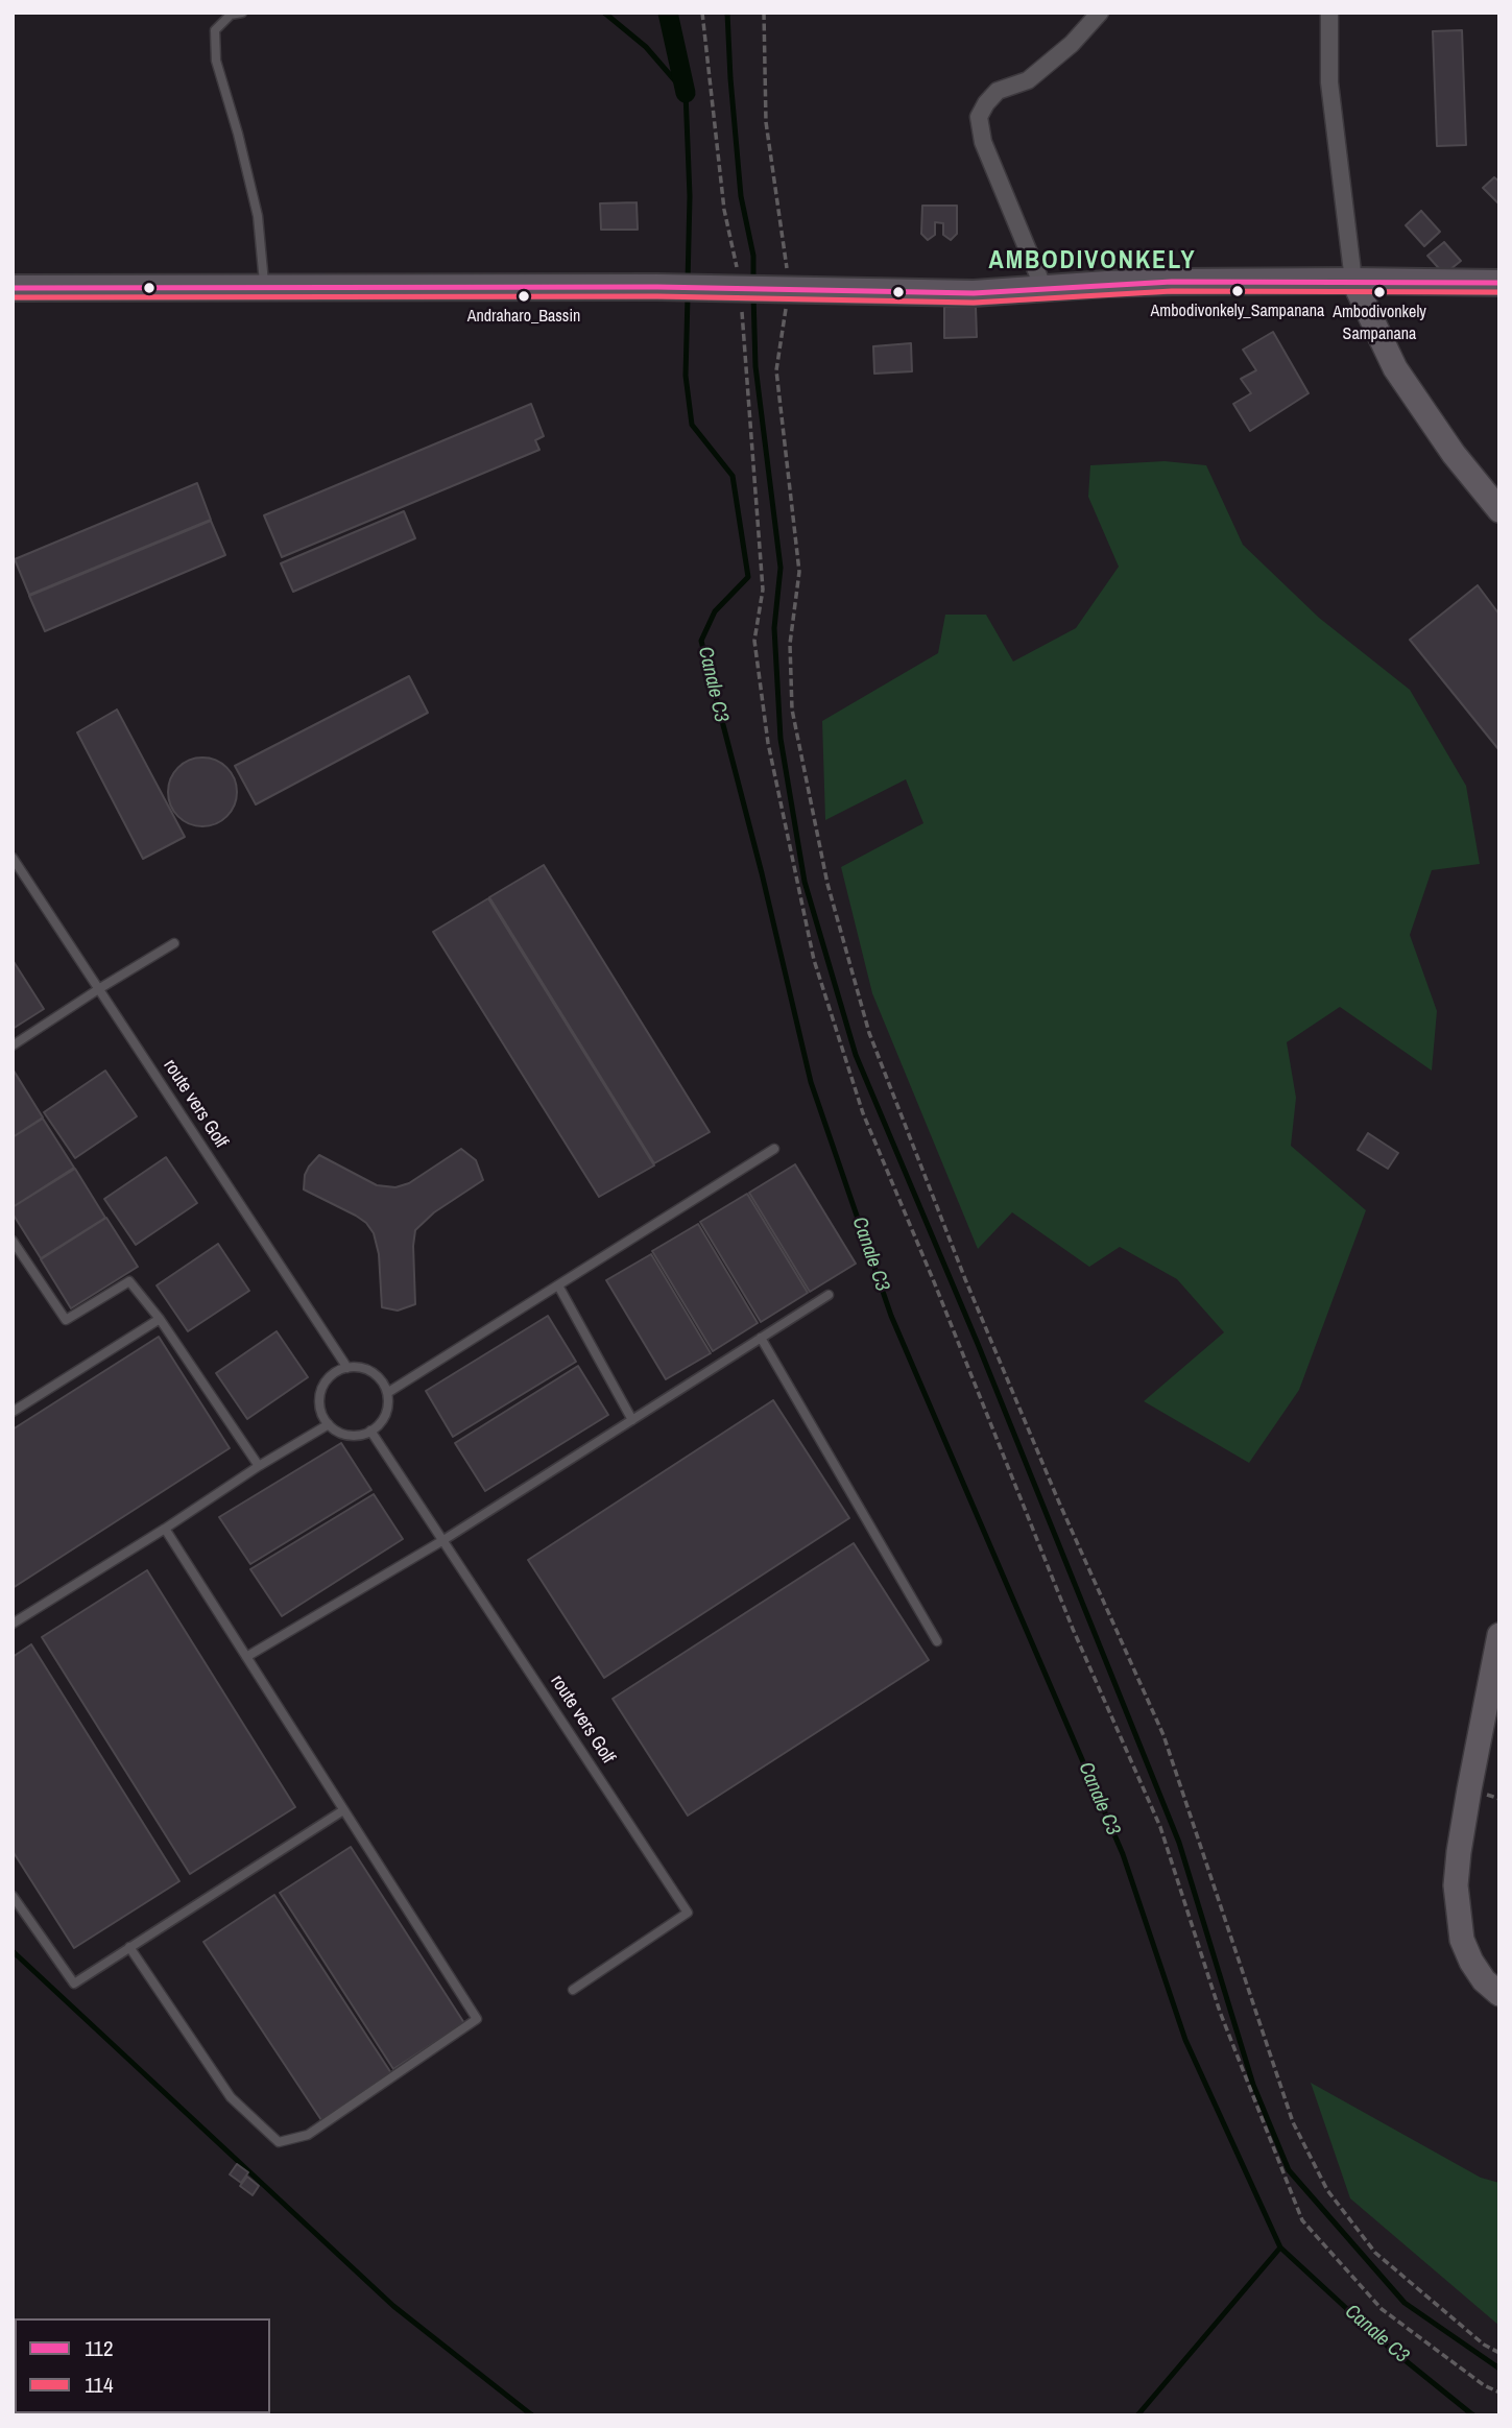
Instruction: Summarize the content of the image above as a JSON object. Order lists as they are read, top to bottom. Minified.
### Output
{"streets":{"lane":["route vers Golf"]},"districts":["AMBODIVONKELY"],"water":["Canale C3"],"places":["Ambodivonkely_Sampanana","Ambodivonkely Sampanana","Andraharo_Bassin"],"lines":["transit line 112","transit line 114"],"legend":["112","114"]}
